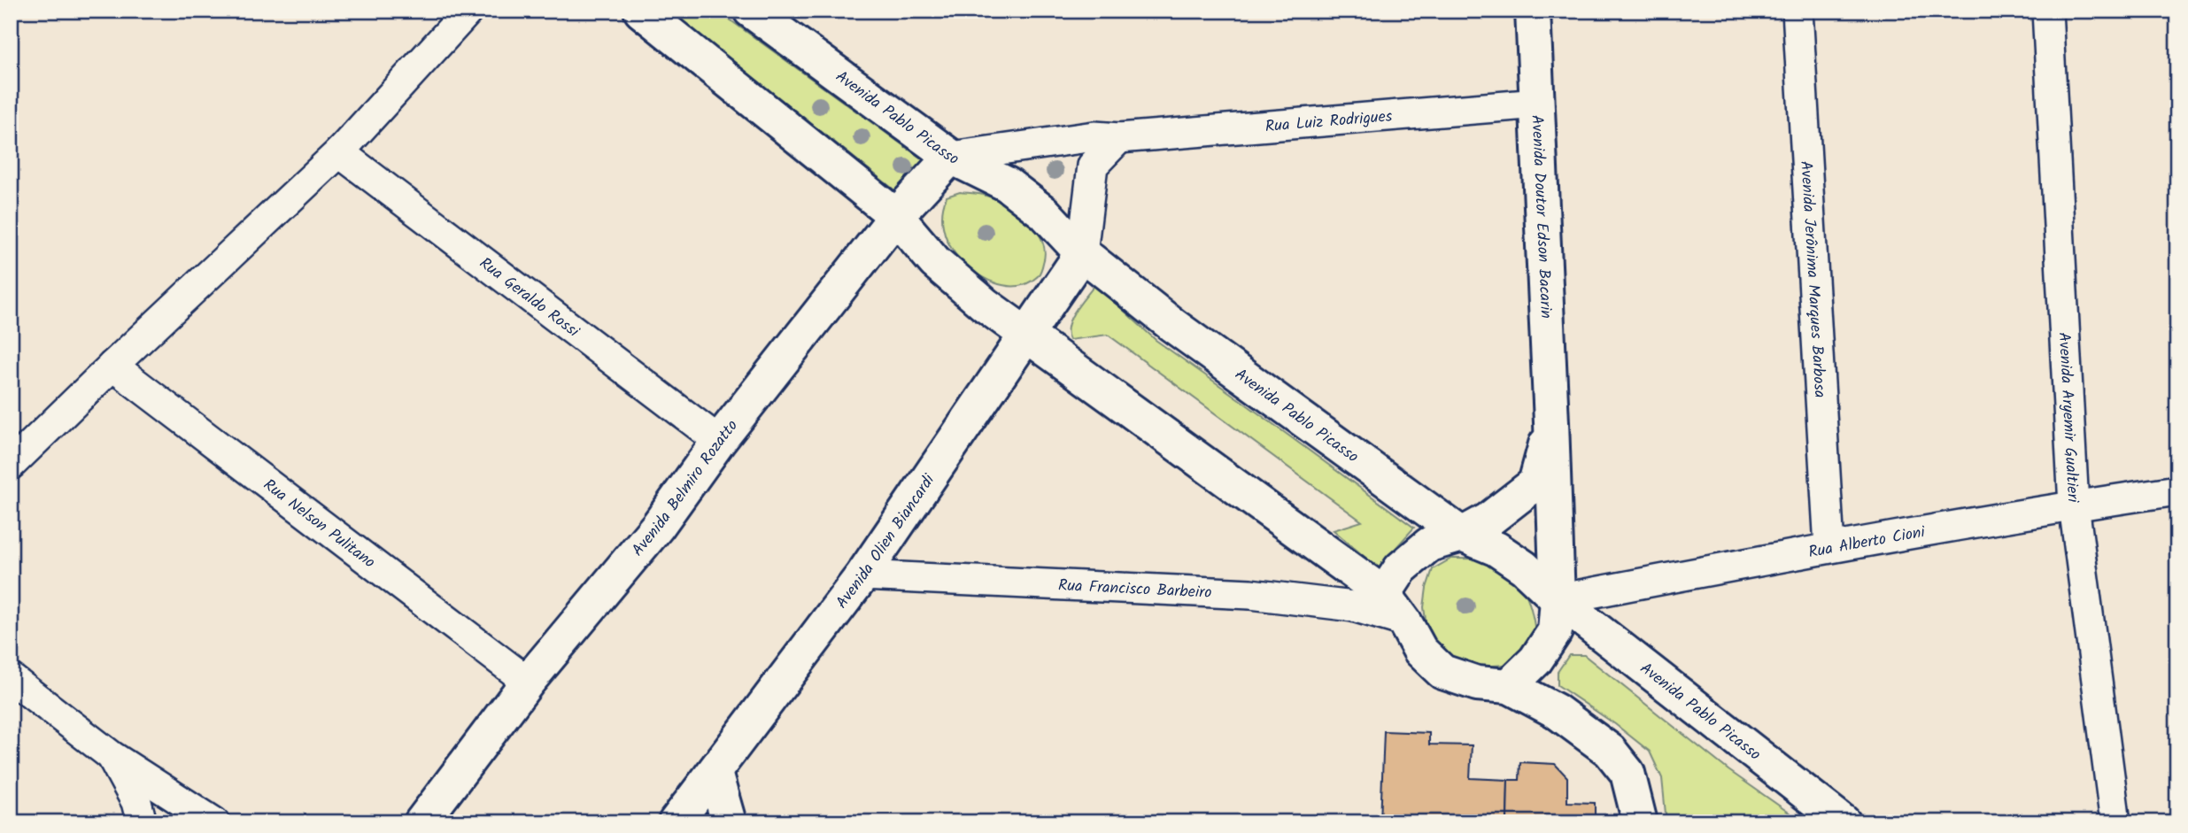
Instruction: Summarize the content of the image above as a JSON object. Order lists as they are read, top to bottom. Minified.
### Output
{"streets":{"main road":["Avenida Pablo Picasso","Avenida Doutor Edson Bacarin","Avenida Belmiro Rozatto","Avenida Olien Biancardi"],"street":["Rua Luiz Rodrigues","Avenida Jerônima Marques Barbosa","Rua Geraldo Rossi","Avenida Aryemir Gualtieri","Rua Nelson Pulitano","Rua Alberto Cioni","Rua Francisco Barbeiro"]},"crossings":[["Avenida Pablo Picasso","Rua Luiz Rodrigues"],["Avenida Pablo Picasso","Avenida Doutor Edson Bacarin"],["Avenida Pablo Picasso","Avenida Belmiro Rozatto"],["Avenida Pablo Picasso","Rua Alberto Cioni"],["Avenida Pablo Picasso","Avenida Olien Biancardi"],["Avenida Pablo Picasso","Rua Francisco Barbeiro"],["Rua Luiz Rodrigues","Avenida Doutor Edson Bacarin"],["Rua Luiz Rodrigues","Avenida Belmiro Rozatto"],["Avenida Doutor Edson Bacarin","Rua Alberto Cioni"],["Avenida Doutor Edson Bacarin","Rua Francisco Barbeiro"],["Avenida Jerônima Marques Barbosa","Rua Alberto Cioni"],["Rua Geraldo Rossi","Avenida Belmiro Rozatto"],["Avenida Aryemir Gualtieri","Rua Alberto Cioni"],["Avenida Belmiro Rozatto","Rua Nelson Pulitano"],["Rua Alberto Cioni","Rua Francisco Barbeiro"],["Avenida Olien Biancardi","Rua Francisco Barbeiro"]]}
